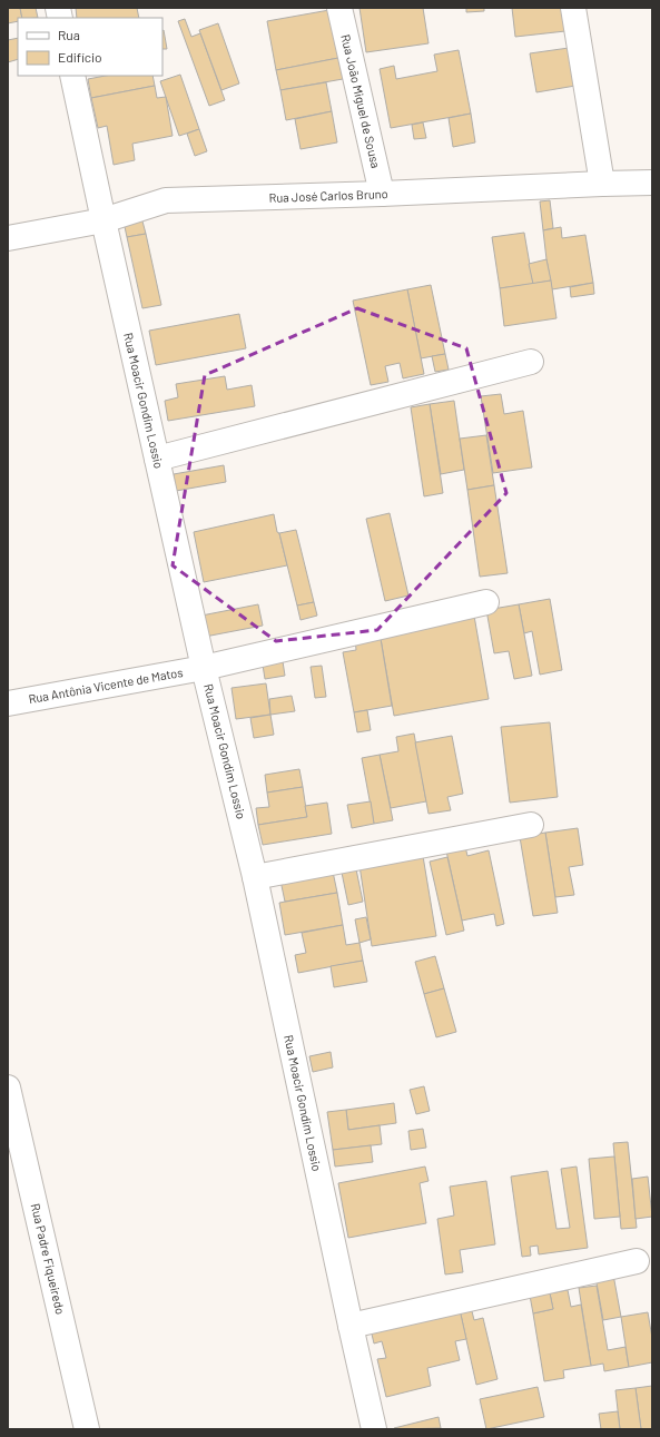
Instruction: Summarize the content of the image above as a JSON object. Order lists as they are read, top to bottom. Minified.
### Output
{"streets":{"street":["Rua João Miguel de Sousa","Rua José Carlos Bruno","Rua Moacir Gondim Lossio","Rua Antônia Vicente de Matos","Rua Padre Fiqueiredo"]},"crossings":[["Rua João Miguel de Sousa","Rua José Carlos Bruno"],["Rua José Carlos Bruno","Rua Moacir Gondim Lossio"],["Rua Moacir Gondim Lossio","Rua Antônia Vicente de Matos"]],"legend":["Rua","Edifício"]}
